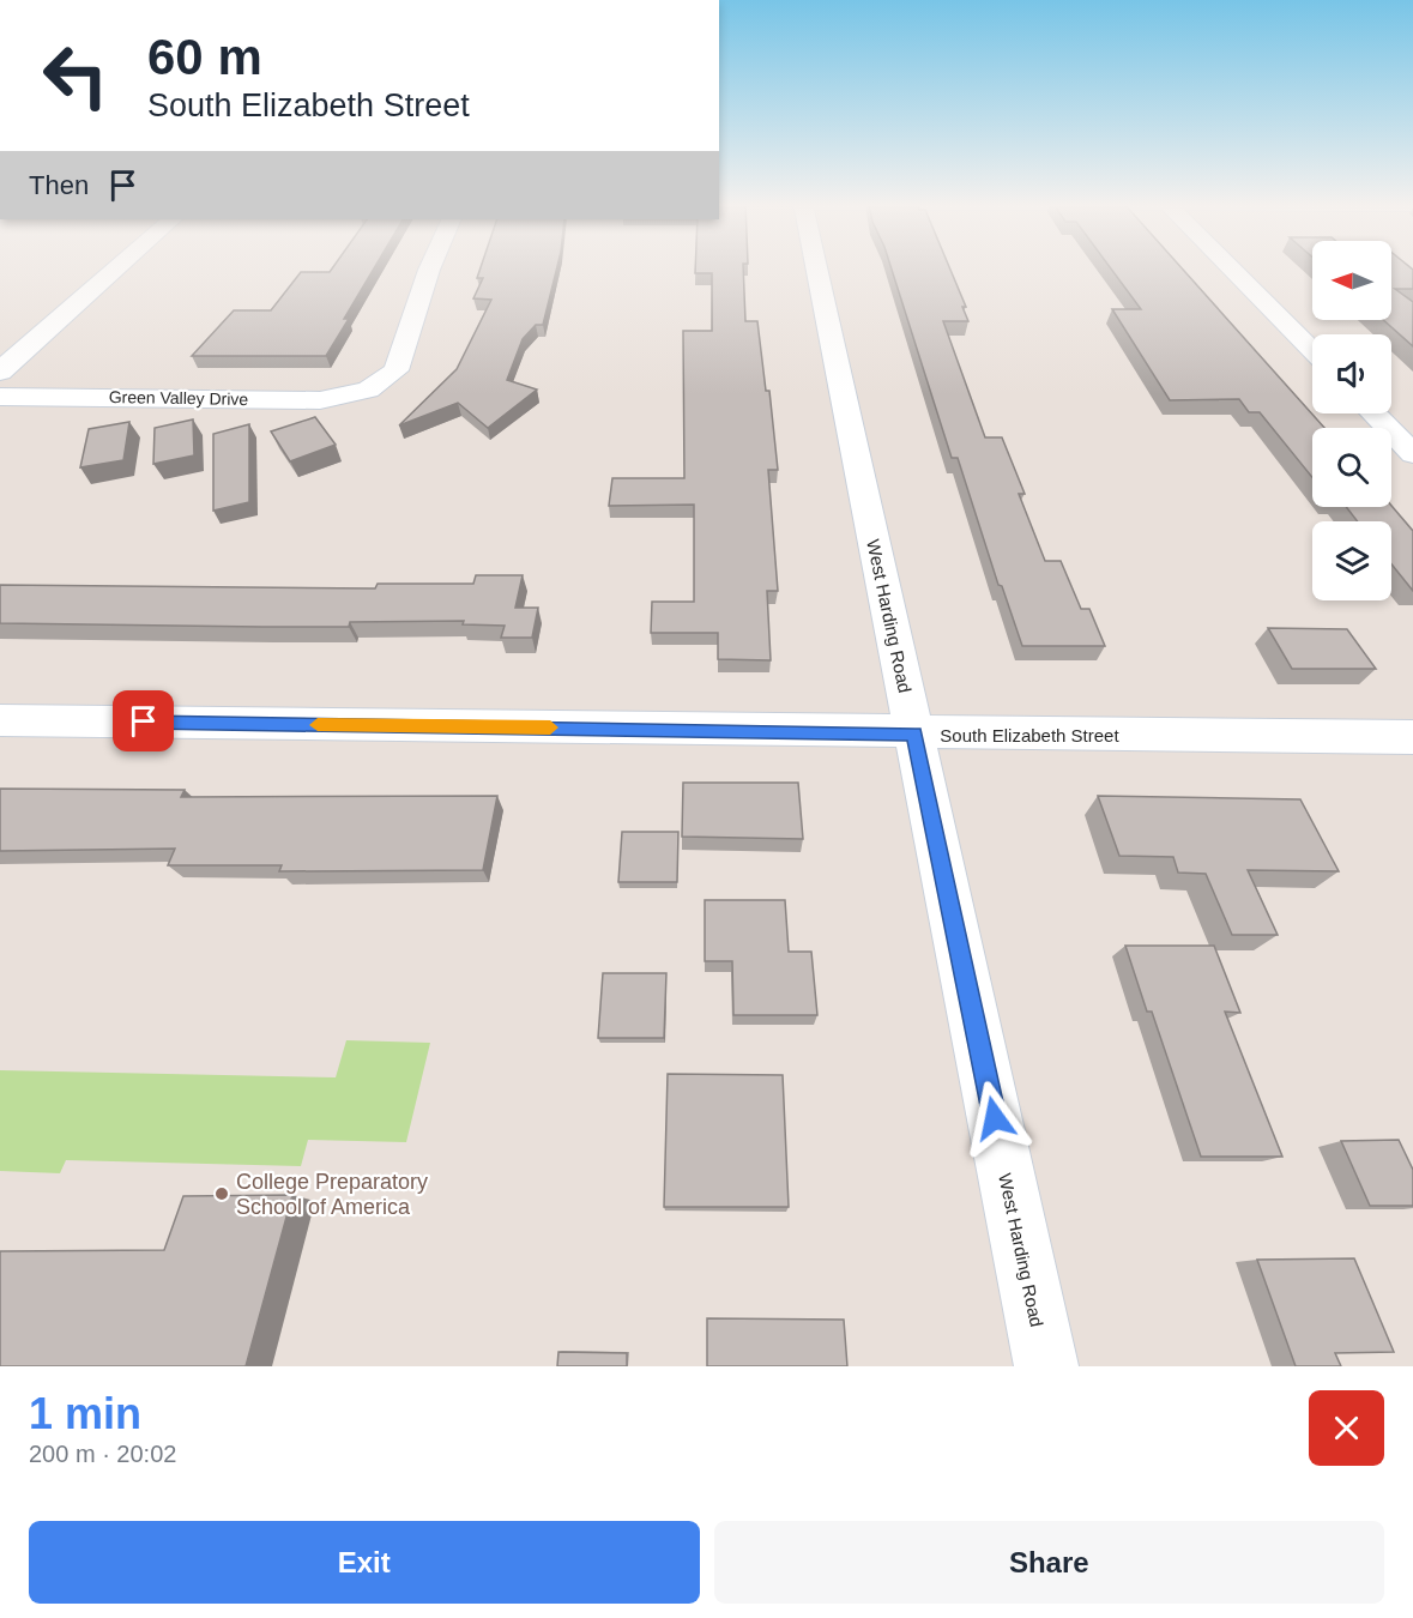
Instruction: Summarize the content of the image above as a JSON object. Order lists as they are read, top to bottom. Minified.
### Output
{"streets":{"street":["Green Valley Drive","West Harding Road","South Elizabeth Street"]},"crossings":[["West Harding Road","South Elizabeth Street"]],"places":["College Preparatory School of America"],"north":"left","page":{"turn":["60 m","South Elizabeth Street"],"then":"Then","heading":["1 min","200 m · 20:02"],"buttons":["Exit","Share"]}}
